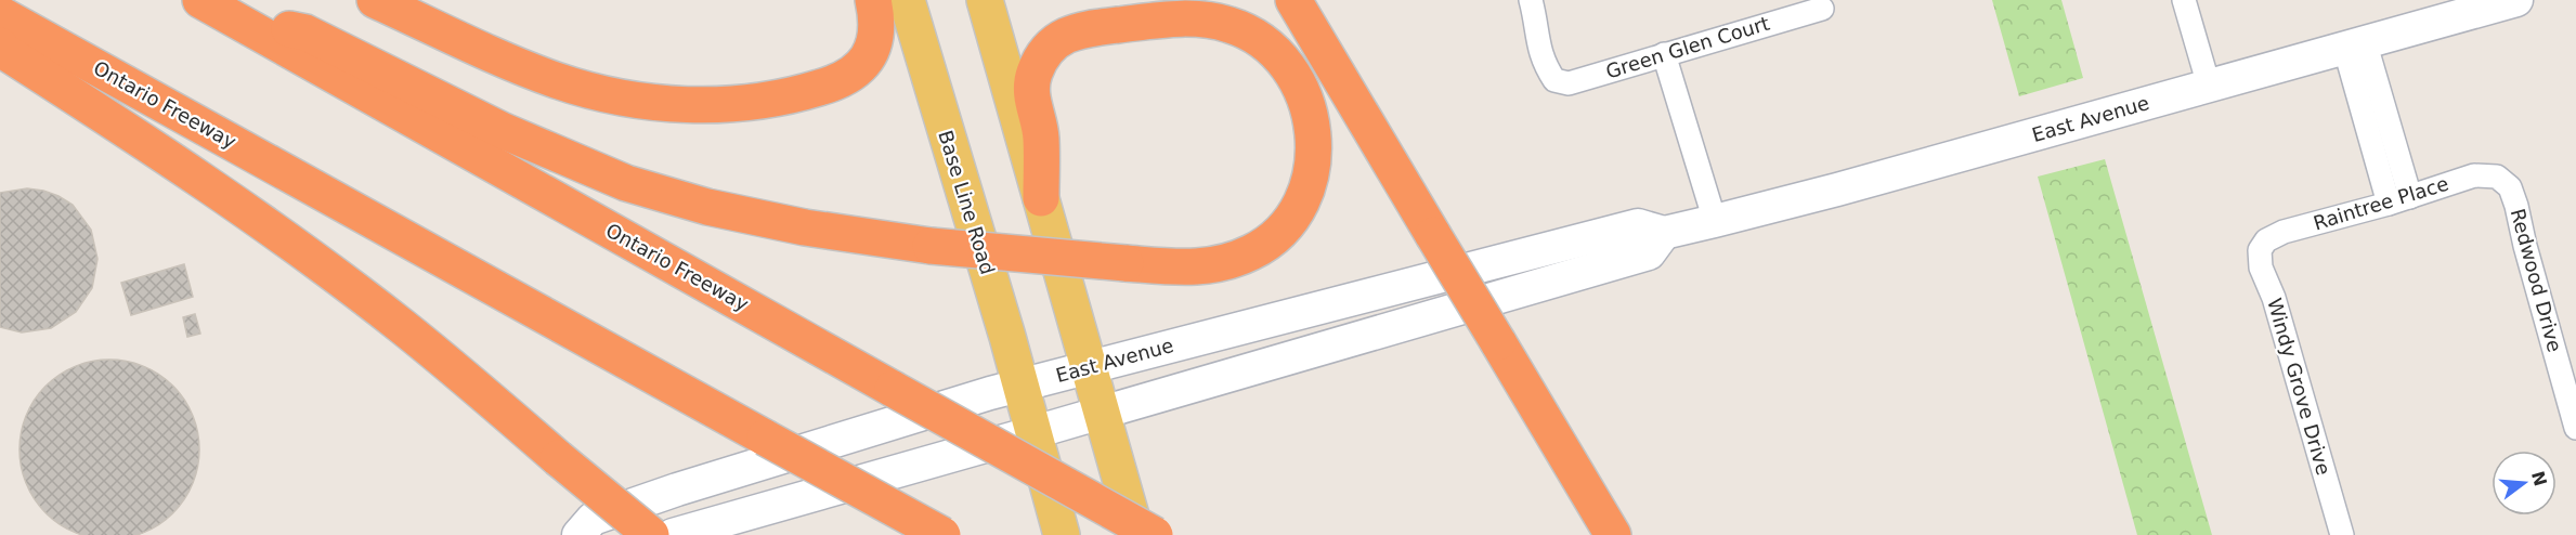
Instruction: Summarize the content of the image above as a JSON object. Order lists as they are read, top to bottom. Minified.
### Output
{"streets":{"highway":["Ontario Freeway"],"main road":["East Avenue","Base Line Road"],"street":["Green Glen Court","Raintree Place","Redwood Drive","Windy Grove Drive"]},"crossings":[["East Avenue","Base Line Road"],["Raintree Place","Redwood Drive"],["Raintree Place","Windy Grove Drive"]],"north":"right"}
